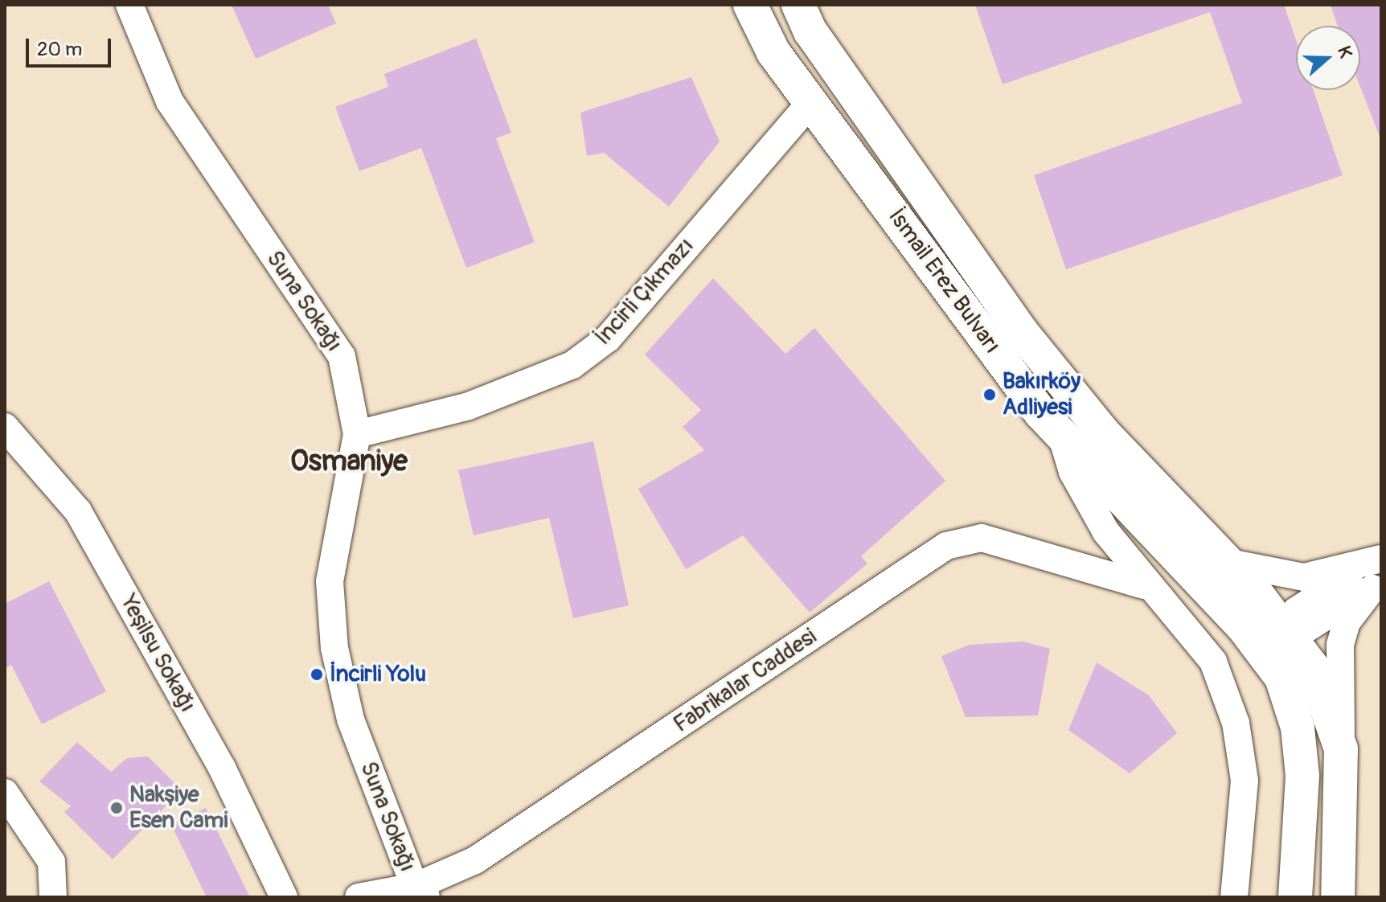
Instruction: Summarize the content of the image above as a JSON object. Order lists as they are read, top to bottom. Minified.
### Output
{"streets":{"street":["İsmail Erez Bulvarı","İncirli Çıkmazı","Suna Sokağı","Yeşilsu Sokağı","Fabrikalar Caddesi"]},"crossings":[["İsmail Erez Bulvarı","İncirli Çıkmazı"],["İncirli Çıkmazı","Suna Sokağı"],["Suna Sokağı","Fabrikalar Caddesi"]],"districts":["Osmaniye"],"places":["Bakırköy Adliyesi","İncirli Yolu","Nakşiye Esen Cami"],"scale_bar":"20 m","north":"right"}
